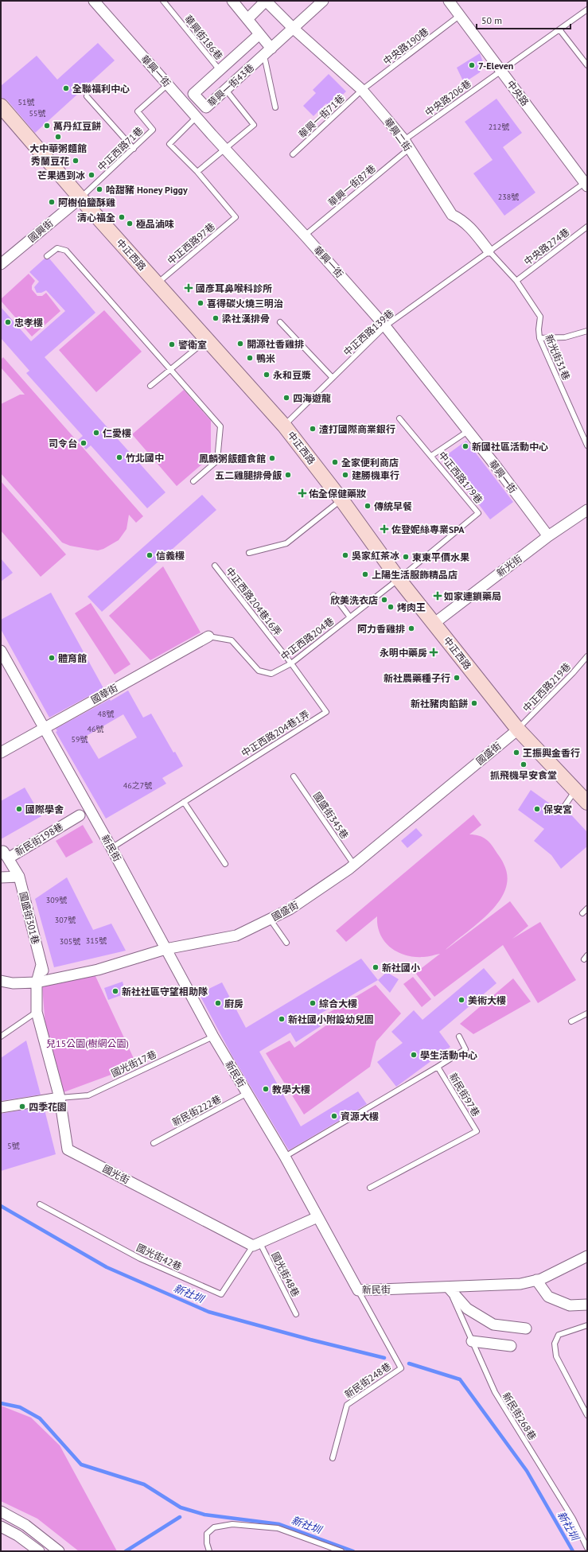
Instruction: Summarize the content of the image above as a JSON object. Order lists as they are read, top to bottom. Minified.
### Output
{"streets":{"main road":["中正西路"],"street":["華興一街","華興一街43巷","中央路","華興二街","國興街","新光街","國華街","國盛街","新民街198巷","新民街","國盛街301巷","國光街"],"lane":["華興街186巷","中央路190巷","中央路206巷","華興一街71巷","中正西路71巷","華興一街87巷","中正西路97巷","中央路274巷","中正西路139巷","新光街31巷","中正西路179巷","中正西路204巷16弄","中正西路204巷","中正西路219巷","中正西路204巷1弄","國盛街345巷","國光街17巷","新民街97巷","新民街222巷","國光街42巷","國光街48巷","新民街248巷","新民街268巷"]},"crossings":[["華興街186巷","華興一街43巷"],["中央路190巷","中央路"],["中央路190巷","華興一街71巷"],["中央路190巷","華興二街"],["華興一街","中正西路71巷"],["華興一街","華興一街87巷"],["華興一街","中正西路139巷"],["華興一街","新光街"],["華興一街43巷","華興二街"],["中央路","中央路206巷"],["中央路","中正西路139巷"],["中央路206巷","華興二街"],["中央路206巷","華興一街87巷"],["華興一街71巷","華興二街"],["華興二街","華興一街87巷"],["華興二街","中正西路139巷"],["華興二街","新光街31巷"],["中正西路71巷","國興街"],["中正西路71巷","中正西路"],["國興街","中正西路"],["中正西路97巷","中正西路"],["中央路274巷","新光街31巷"],["中正西路","中正西路139巷"],["中正西路","中正西路179巷"],["中正西路","新光街"],["中正西路","中正西路204巷"],["中正西路","中正西路219巷"],["中正西路","國盛街"],["中正西路139巷","新光街31巷"],["中正西路179巷","中正西路204巷"],["中正西路204巷16弄","中正西路204巷"],["中正西路204巷16弄","中正西路204巷1弄"],["中正西路204巷","國華街"],["中正西路204巷","中正西路204巷1弄"],["中正西路219巷","國盛街"],["國華街","新民街"],["中正西路204巷1弄","新民街"],["國盛街","國盛街345巷"],["國盛街","新民街"],["國盛街","國光街"],["新民街198巷","國盛街301巷"],["新民街","國光街17巷"],["新民街","新民街97巷"],["新民街","新民街222巷"],["新民街","新民街248巷"],["新民街","新民街268巷"],["國盛街301巷","國光街"],["國光街17巷","國光街"],["國光街","國光街42巷"],["國光街","國光街48巷"],["國光街42巷","國光街48巷"]],"water":["新社圳"],"parks":["兒15公園(樹網公園)"],"places":{"other":["7-Eleven","全聯福利中心","萬丹紅豆餅","大中華粥麵館","秀蘭豆花","芒果遇到冰","哈甜豬 Honey Piggy","阿樹伯鹽酥雞","清心福全","極品滷味","喜得碳火燒三明治","梁社漢排骨","忠孝樓","開源社香雞排","警衛室","鴨米","永和豆漿","四海遊龍","渣打國際商業銀行","仁愛樓","司令台","新國社區活動中心","竹北國中","鳳麟粥飯麵食館","全家便利商店","五二雞腿排骨飯","建勝機車行","傳統早餐","信義樓","吳家紅茶冰","東東平價水果","上陽生活服飾精品店","欣美洗衣店","烤肉王","阿力香雞排","體育館","新社農藥種子行","新社豬肉餡餅","王振興金香行","抓飛機早安食堂","國際學舍","保安宮","新社國小","新社社區守望相助隊","美術大樓","廚房","綜合大樓","新社國小附設幼兒園","學生活動中心","教學大樓","四季花園","資源大樓"],"health":["國彥耳鼻喉科診所","佑全保健藥妝","佐登妮絲專業SPA","如家連鎖藥局","永明中藥房"]},"house_numbers":["51號","55號","212號","238號","48號","46號","59號","46之7號","309號","307號","315號","305號","5號"],"scale_bar":"50 m"}
